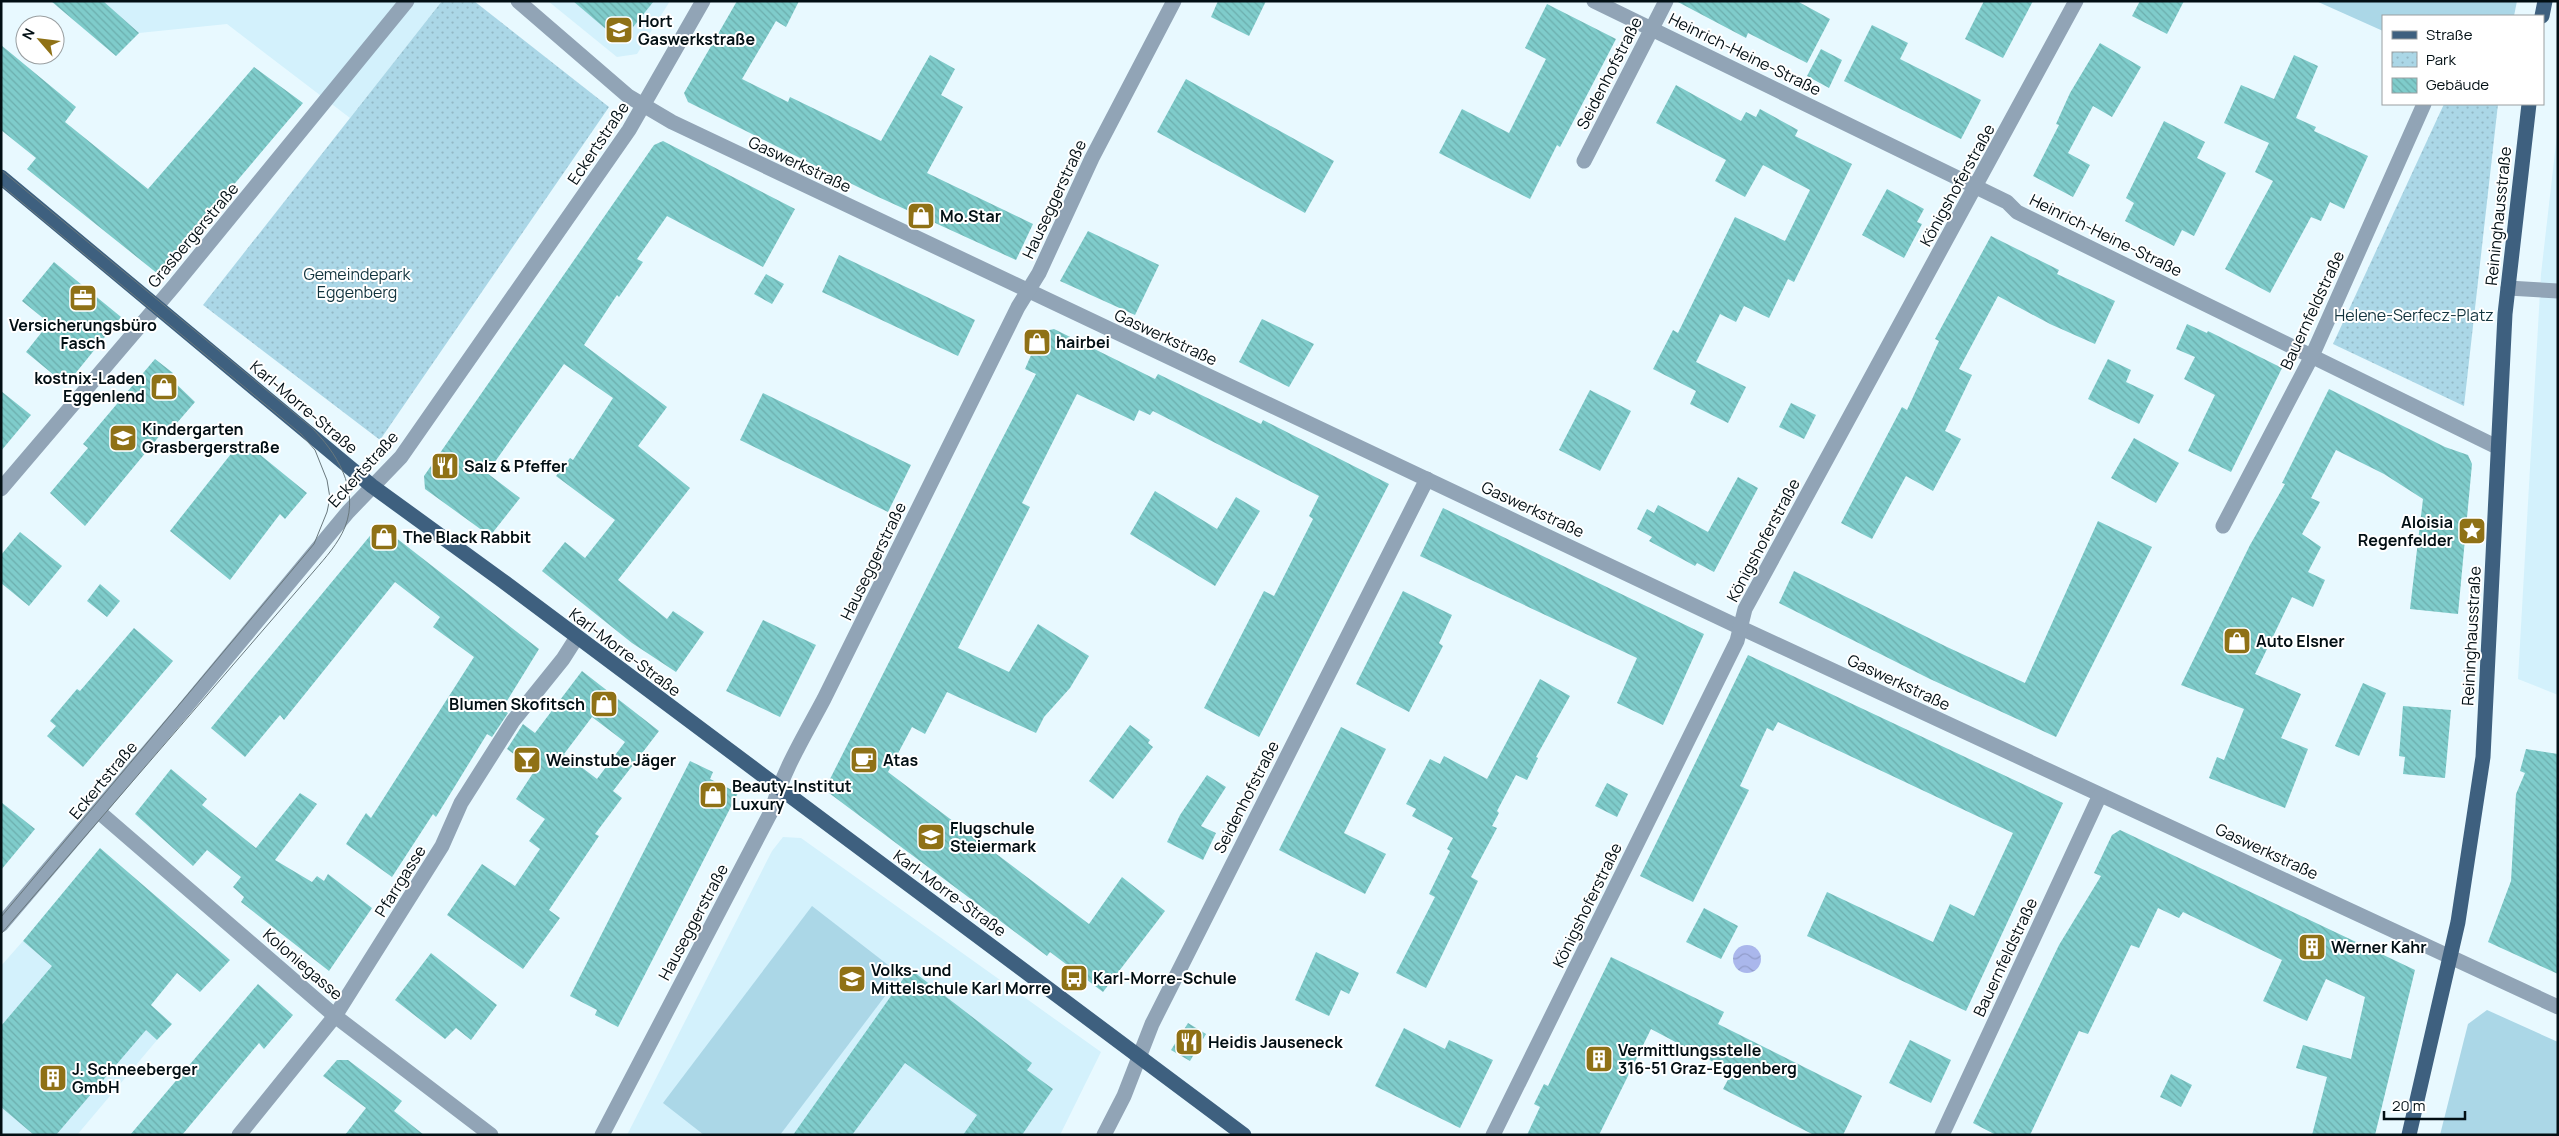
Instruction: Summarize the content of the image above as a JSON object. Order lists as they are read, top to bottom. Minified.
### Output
{"streets":{"main road":["Reininghausstraße","Karl-Morre-Straße"],"street":["Heinrich-Heine-Straße","Seidenhofstraße","Eckertstraße","Gaswerkstraße","Königshoferstraße","Hauseggerstraße","Grasbergerstraße","Bauernfeldstraße","Pfarrgasse","Koloniegasse"]},"crossings":[["Heinrich-Heine-Straße","Seidenhofstraße"],["Heinrich-Heine-Straße","Königshoferstraße"],["Heinrich-Heine-Straße","Reininghausstraße"],["Heinrich-Heine-Straße","Bauernfeldstraße"],["Seidenhofstraße","Gaswerkstraße"],["Seidenhofstraße","Karl-Morre-Straße"],["Eckertstraße","Gaswerkstraße"],["Eckertstraße","Karl-Morre-Straße"],["Eckertstraße","Koloniegasse"],["Gaswerkstraße","Königshoferstraße"],["Gaswerkstraße","Hauseggerstraße"],["Gaswerkstraße","Reininghausstraße"],["Gaswerkstraße","Bauernfeldstraße"],["Hauseggerstraße","Karl-Morre-Straße"],["Grasbergerstraße","Karl-Morre-Straße"],["Karl-Morre-Straße","Pfarrgasse"],["Pfarrgasse","Koloniegasse"]],"parks":["Gemeindepark Eggenberg","Helene-Serfecz-Platz"],"places":{"school or university":["Hort Gaswerkstraße","Kindergarten Grasbergerstraße","Flugschule Steiermark","Volks- und Mittelschule Karl Morre"],"shop":["Mo.Star","hairbei","kostnix-Laden Eggenlend","The Black Rabbit","Auto Elsner","Blumen Skofitsch","Beauty-Institut Luxury"],"office":["Versicherungsbüro Fasch"],"restaurant":["Salz & Pfeffer","Heidis Jauseneck"],"place":["Aloisia Regenfelder"],"bar":["Weinstube Jäger"],"cafe":["Atas"],"building":["Werner Kahr","Vermittlungsstelle 316-51 Graz-Eggenberg","J. Schneeberger GmbH"],"bus stop":["Karl-Morre-Schule"]},"legend":["Straße","Park","Gebäude"],"scale_bar":"20 m","north":"top left"}
